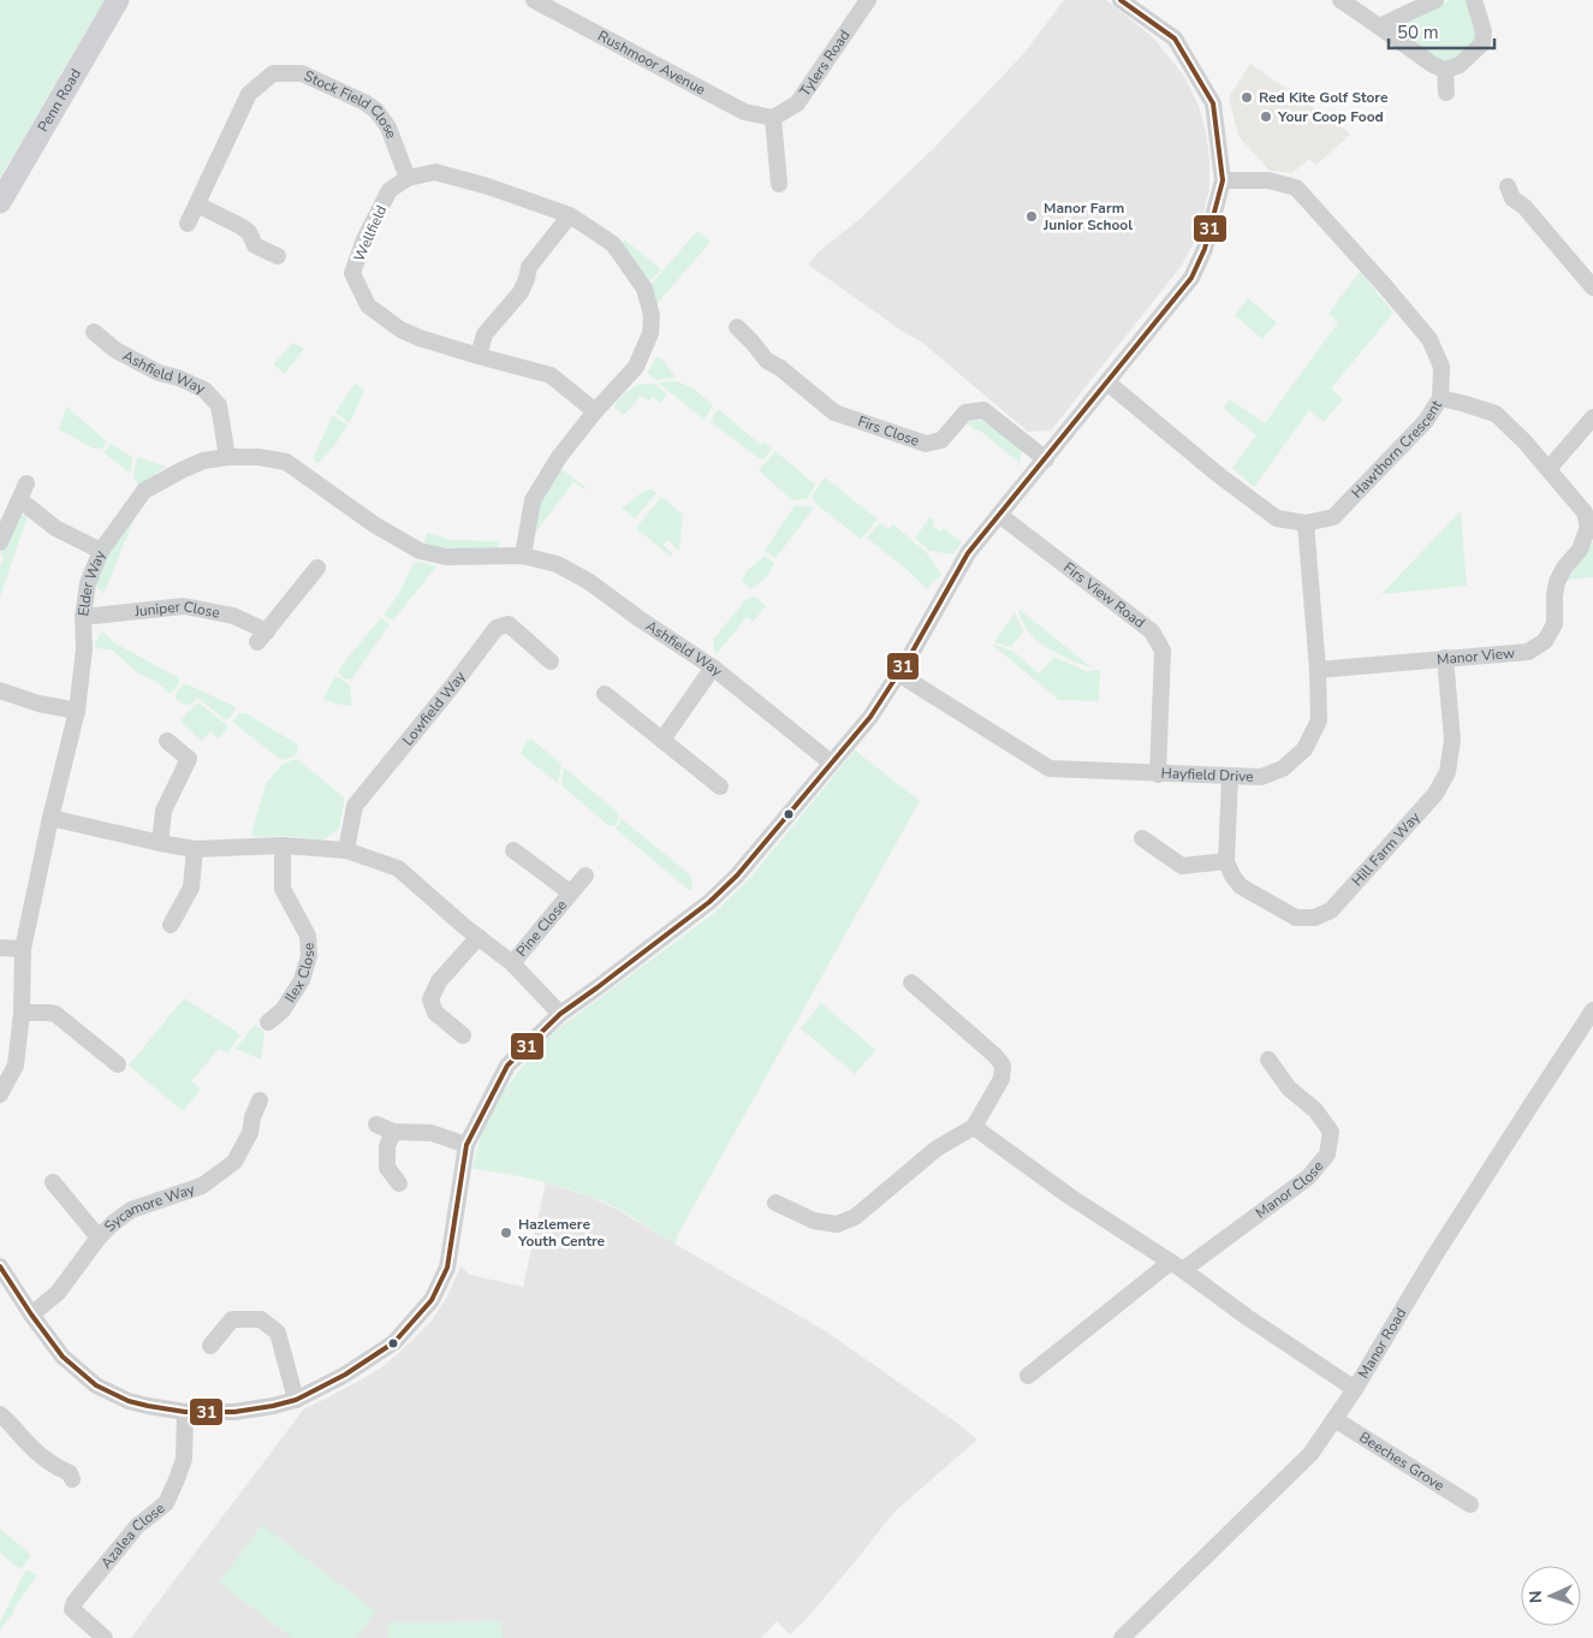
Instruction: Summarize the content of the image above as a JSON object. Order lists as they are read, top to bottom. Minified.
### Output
{"streets":{"main road":["Penn Road"],"street":["Rushmoor Avenue","Tylers Road","Stock Field Close","Wellfield","Ashfield Way","Firs Close","Hawthorn Crescent","Elder Way","Firs View Road","Juniper Close","Manor View","Lowfield Way","Hayfield Drive","Hill Farm Way","Pine Close","Ilex Close","Manor Close","Sycamore Way","Manor Road","Beeches Grove","Azalea Close"]},"crossings":[["Rushmoor Avenue","Tylers Road"],["Stock Field Close","Wellfield"],["Ashfield Way","Elder Way"],["Hawthorn Crescent","Manor View"],["Hawthorn Crescent","Hayfield Drive"],["Elder Way","Juniper Close"],["Firs View Road","Hayfield Drive"],["Manor View","Hayfield Drive"],["Manor View","Hill Farm Way"],["Manor Road","Beeches Grove"]],"places":["Red Kite Golf Store","Your Coop Food","Manor Farm Junior School","Hazlemere Youth Centre"],"lines":["transit line 31"],"scale_bar":"50 m","north":"left"}
